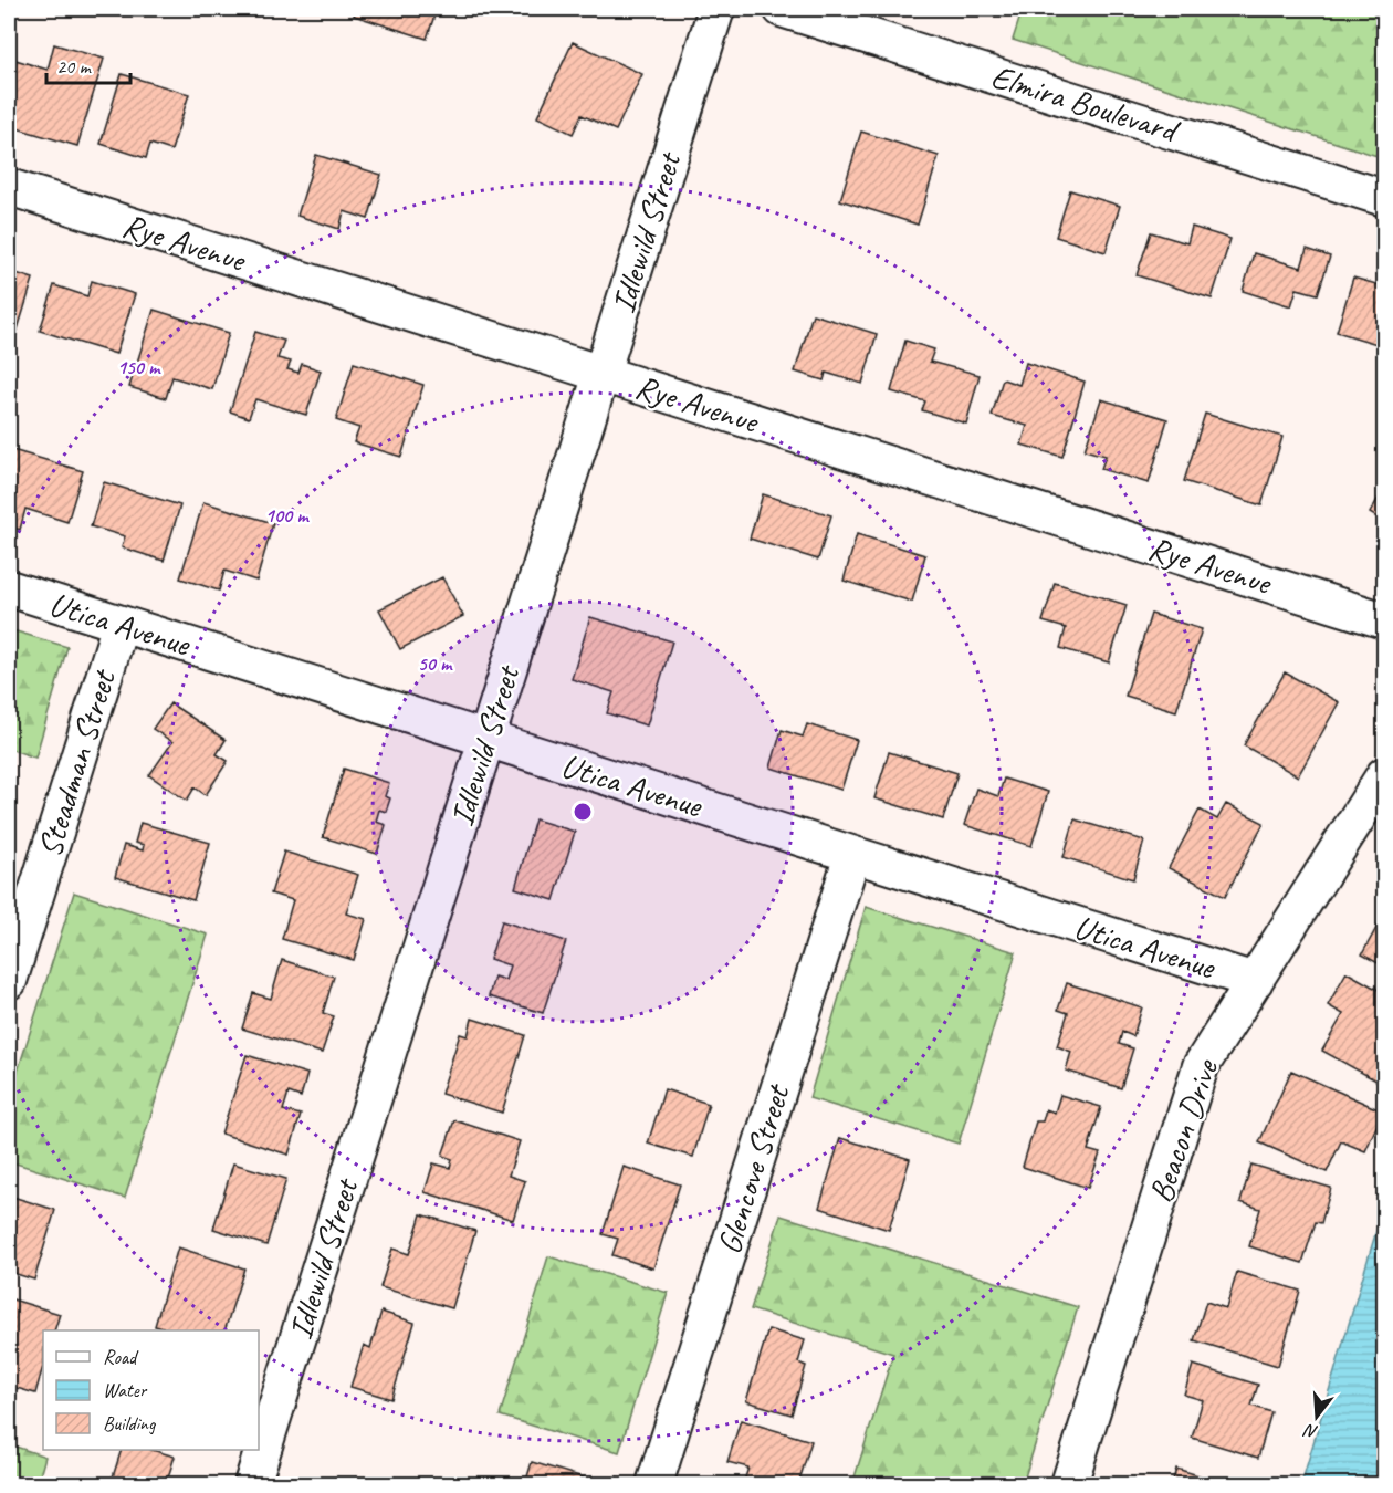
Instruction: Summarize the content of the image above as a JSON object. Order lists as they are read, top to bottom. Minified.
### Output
{"streets":{"street":["Elmira Boulevard","Idlewild Street","Rye Avenue","Utica Avenue","Steadman Street","Beacon Drive","Glencove Street"]},"crossings":[["Idlewild Street","Rye Avenue"],["Idlewild Street","Utica Avenue"],["Utica Avenue","Steadman Street"],["Utica Avenue","Beacon Drive"],["Utica Avenue","Glencove Street"]],"legend":["Road","Water","Building"],"scale_bar":"20 m","north":"bottom","rings":["150 m","100 m","50 m"]}
